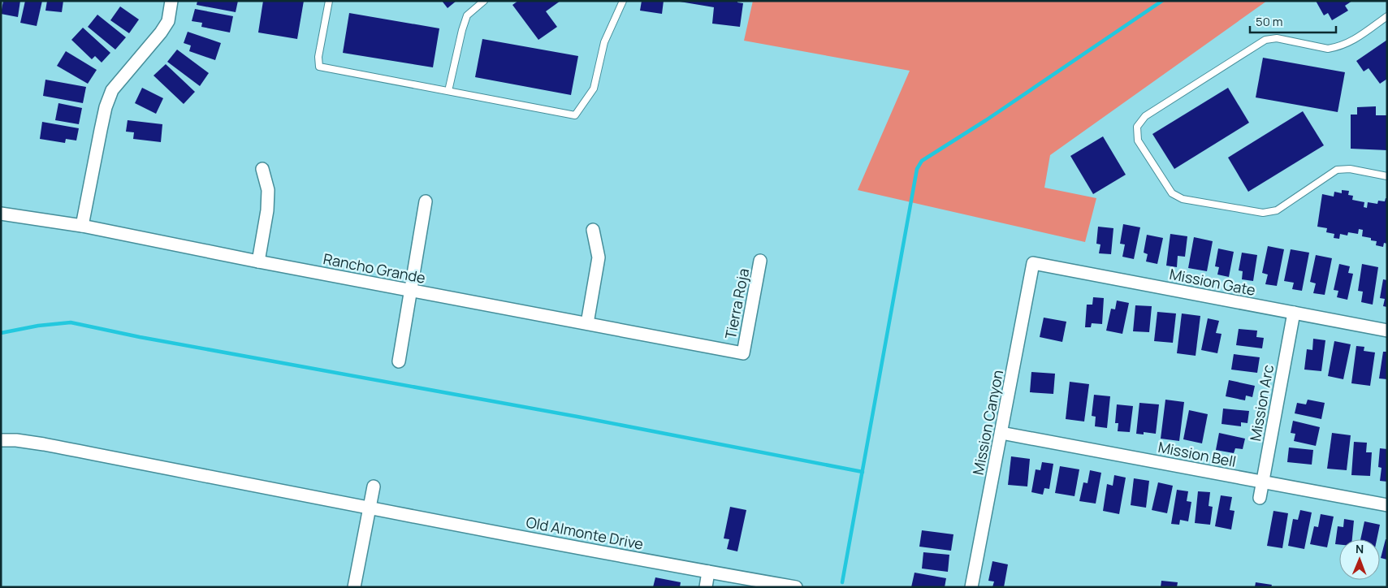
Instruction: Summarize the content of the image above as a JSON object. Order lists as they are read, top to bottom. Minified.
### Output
{"streets":{"street":["Rancho Grande","Mission Gate","Tierra Roja","Mission Arc","Mission Canyon","Mission Bell","Old Almonte Drive"]},"crossings":[["Rancho Grande","Tierra Roja"],["Mission Gate","Mission Arc"],["Mission Gate","Mission Canyon"],["Mission Arc","Mission Bell"],["Mission Canyon","Mission Bell"]],"scale_bar":"50 m","north":"top"}
